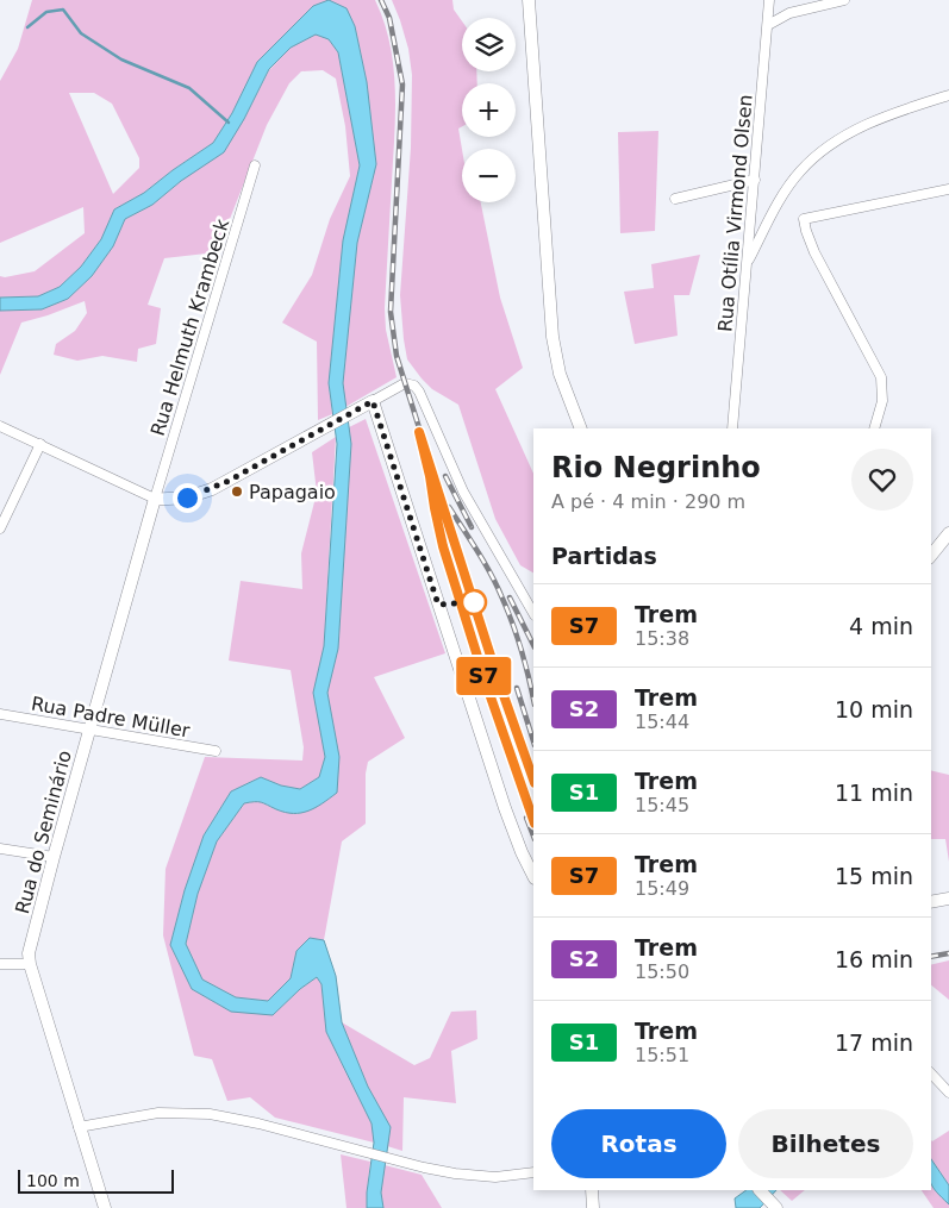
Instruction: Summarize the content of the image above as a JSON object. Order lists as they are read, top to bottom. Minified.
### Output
{"streets":{"street":["Rua Otília Virmond Olsen","Rua Helmuth Krambeck","Rua Padre Müller","Rua do Seminário"]},"crossings":[["Rua Helmuth Krambeck","Rua do Seminário"],["Rua Padre Müller","Rua do Seminário"]],"places":["Papagaio"],"scale_bar":"100 m","page":{"on_map":"S7","map_buttons":["+","−"],"heading":[["Rio Negrinho","A pé · 4 min · 290 m"],"Partidas"],"list":[{"mark":"S7","name":"Trem","note":"15:38","value":"4 min"},{"mark":"S2","name":"Trem","note":"15:44","value":"10 min"},{"mark":"S1","name":"Trem","note":"15:45","value":"11 min"},{"mark":"S7","name":"Trem","note":"15:49","value":"15 min"},{"mark":"S2","name":"Trem","note":"15:50","value":"16 min"},{"mark":"S1","name":"Trem","note":"15:51","value":"17 min"}],"buttons":["Rotas","Bilhetes"],"scale":"100 m"}}
